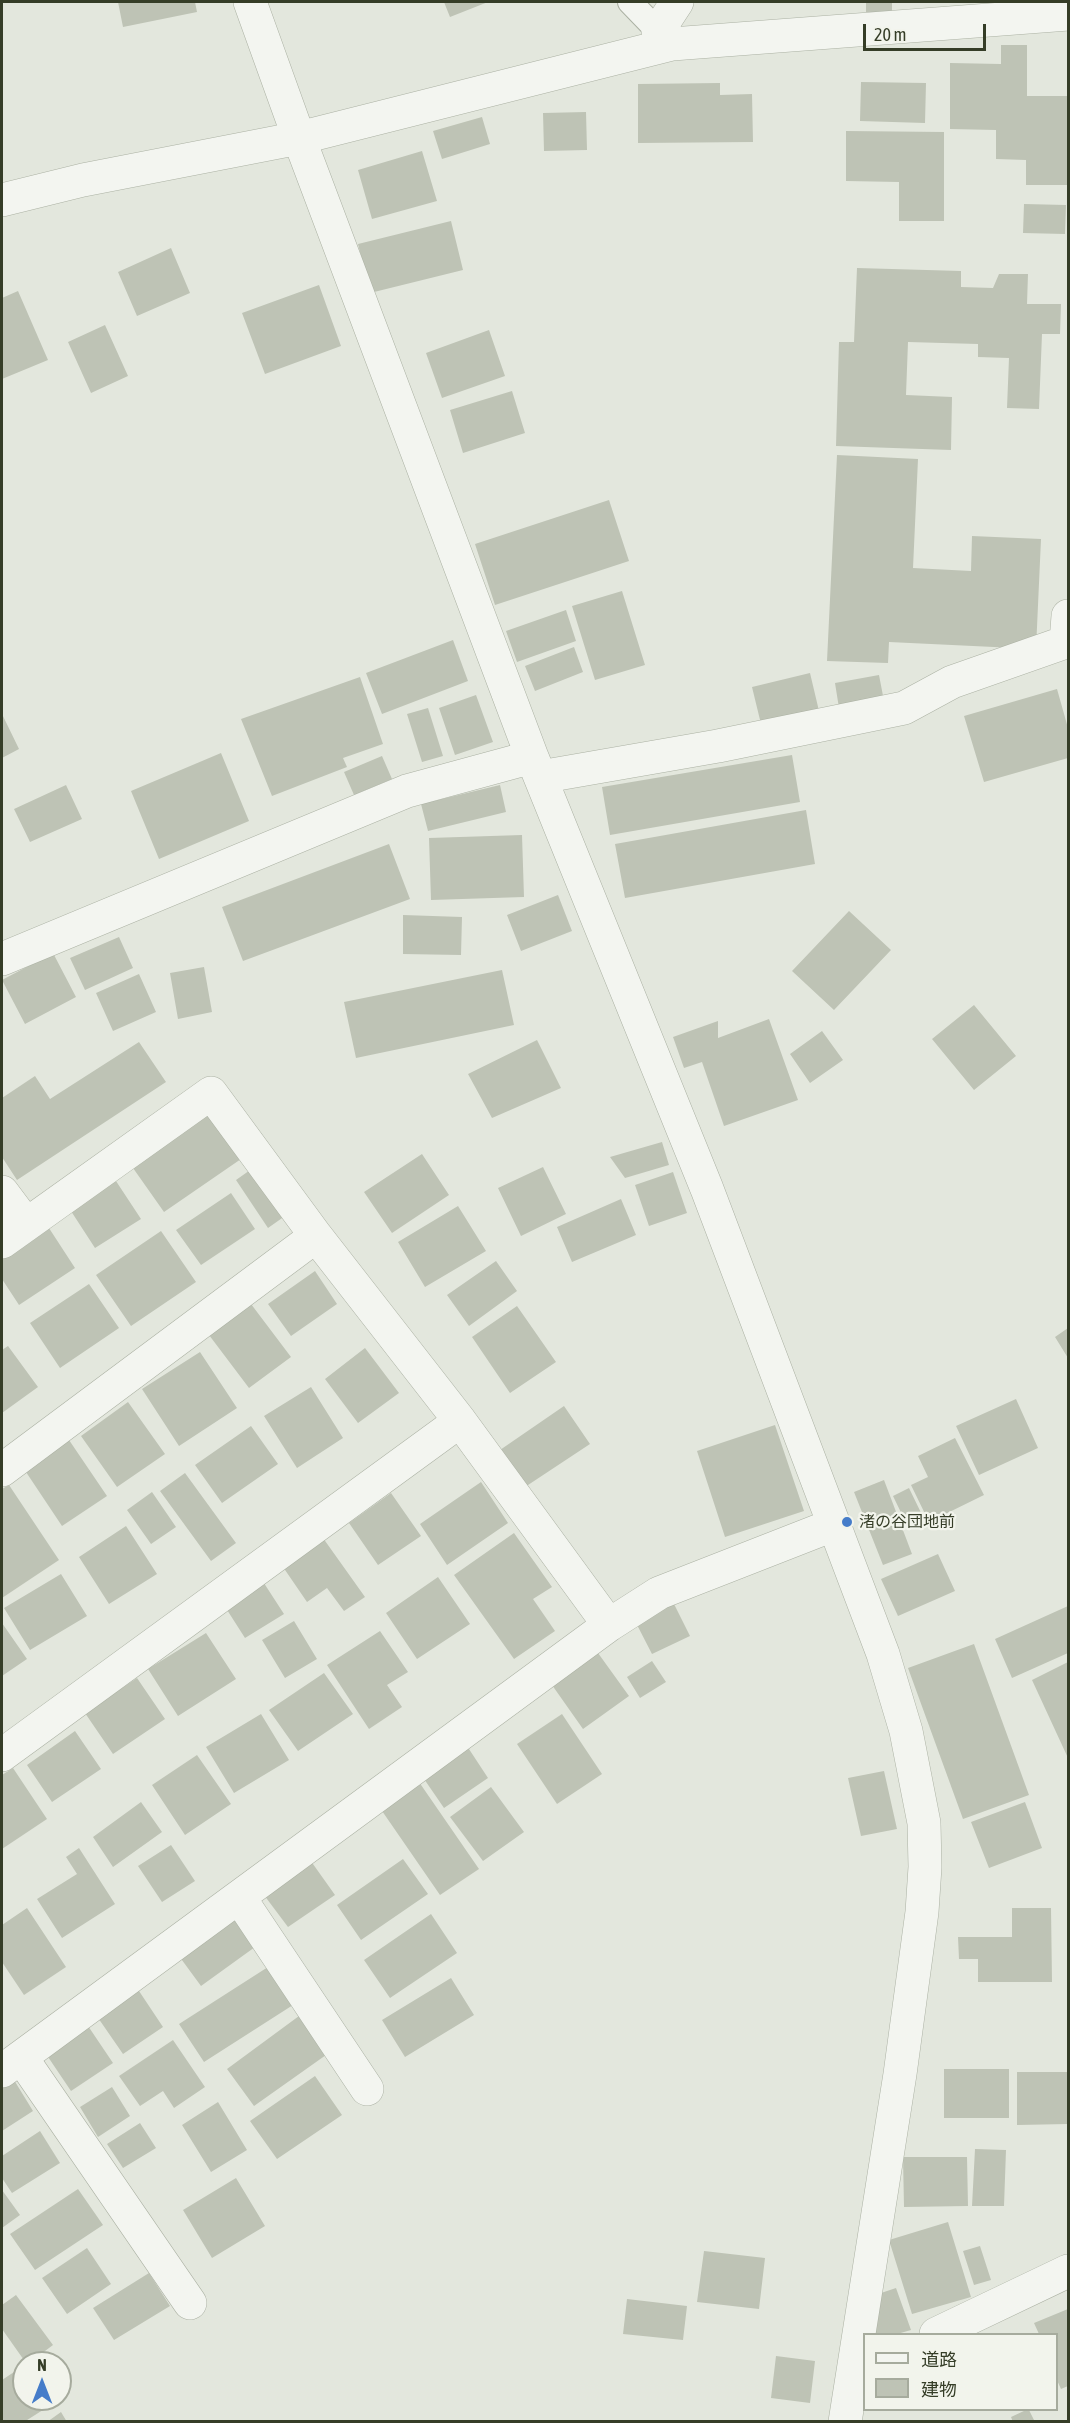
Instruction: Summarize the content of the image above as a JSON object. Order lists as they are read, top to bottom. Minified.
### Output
{"places":["渚の谷団地前"],"legend":["道路","建物"],"scale_bar":"20 m","north":"top"}
